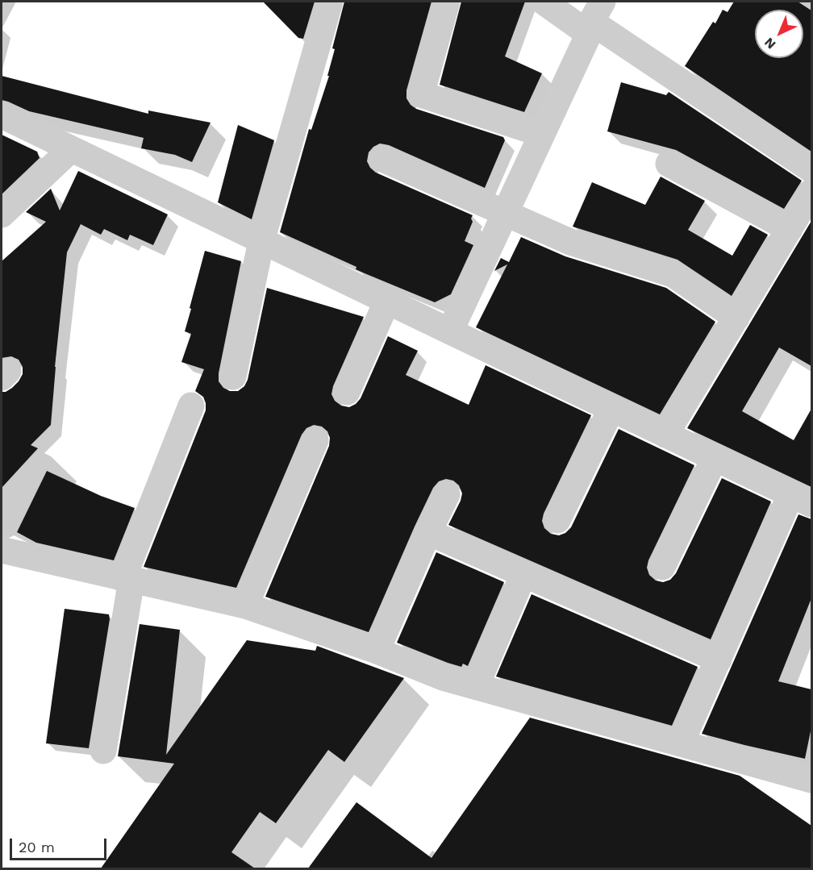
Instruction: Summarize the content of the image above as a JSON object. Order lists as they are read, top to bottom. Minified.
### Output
{"scale_bar":"20 m","north":"bottom left"}
